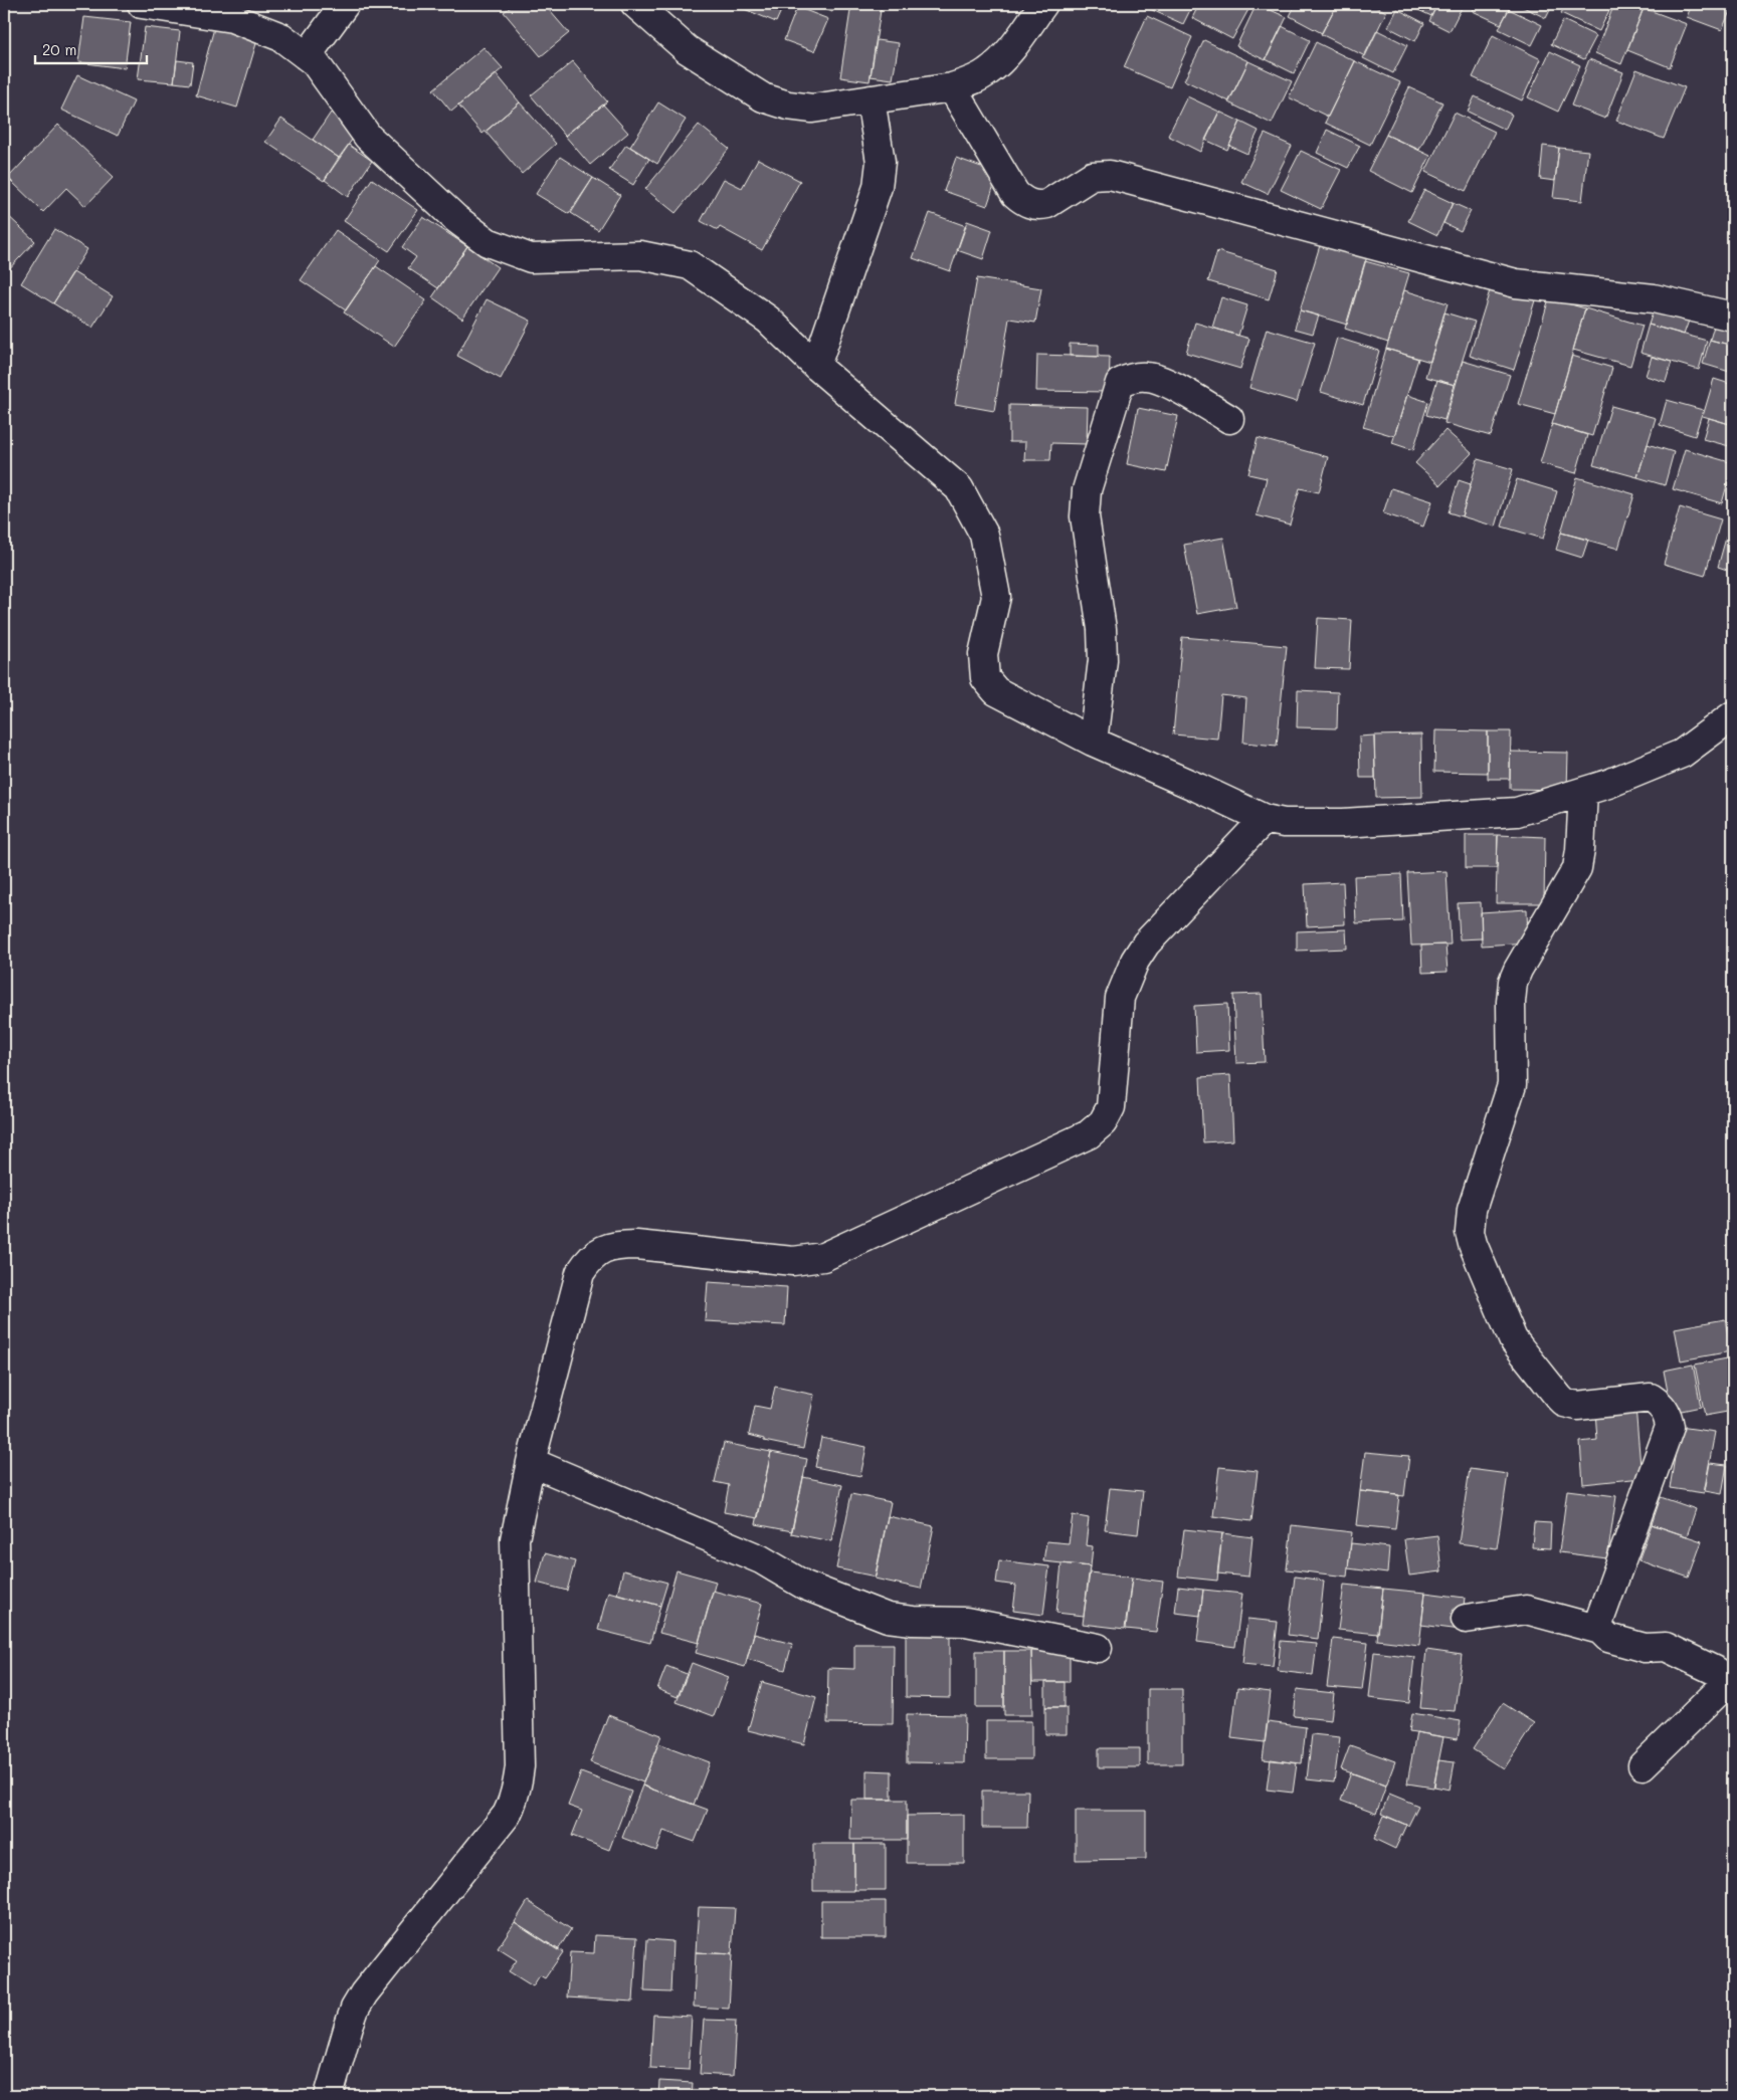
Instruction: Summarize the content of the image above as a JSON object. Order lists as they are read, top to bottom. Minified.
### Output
{"scale_bar":"20 m"}
